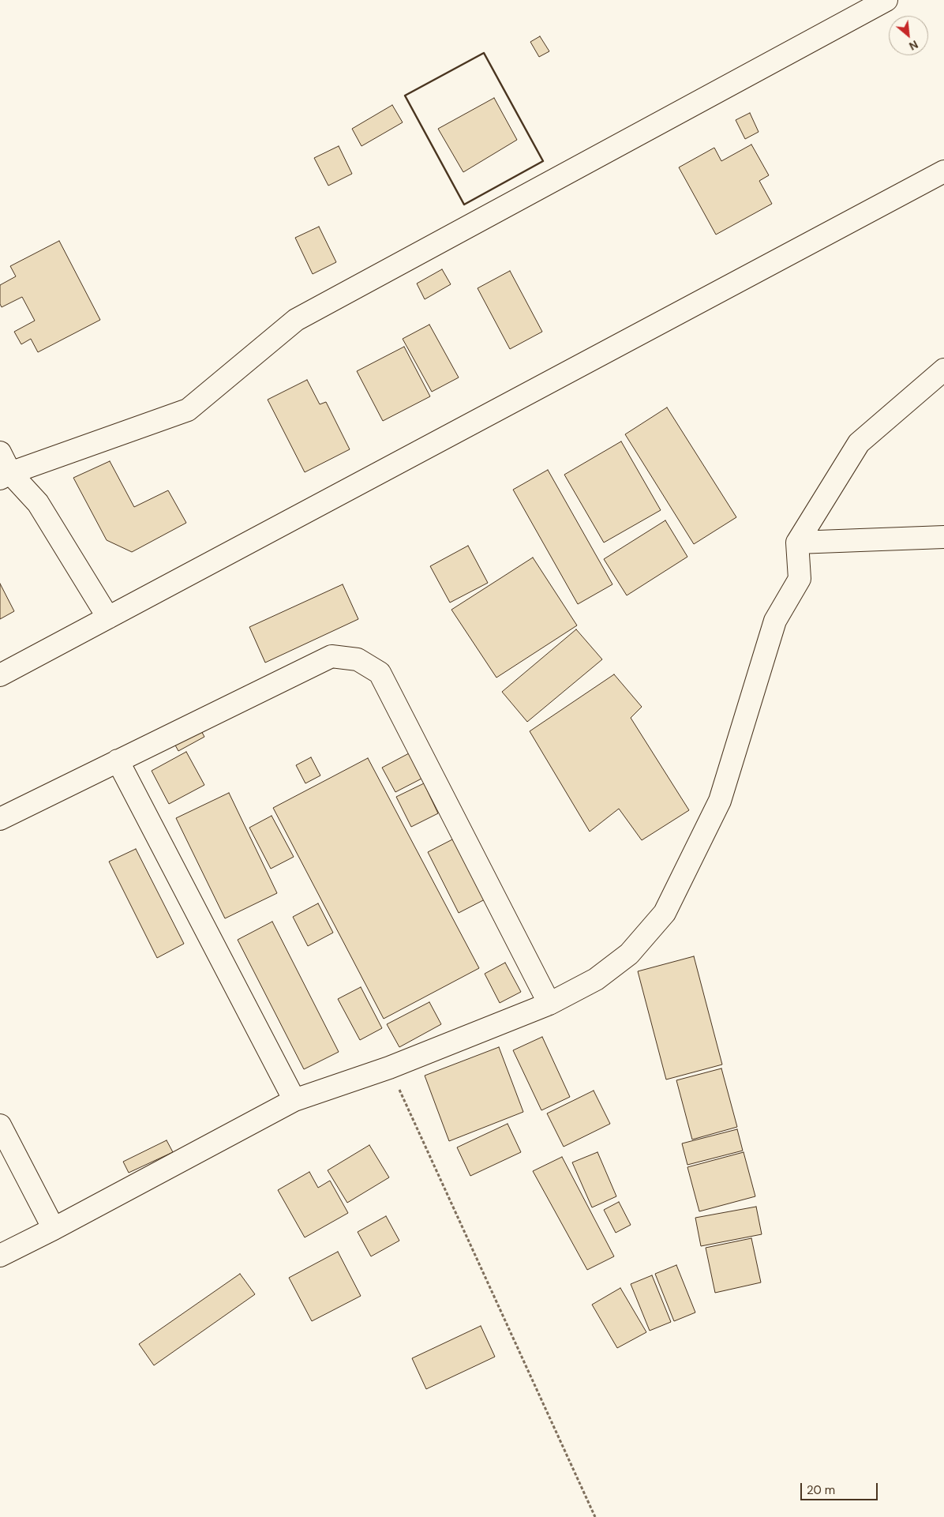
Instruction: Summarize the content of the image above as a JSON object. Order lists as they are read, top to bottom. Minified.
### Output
{"scale_bar":"20 m","north":"bottom right"}
